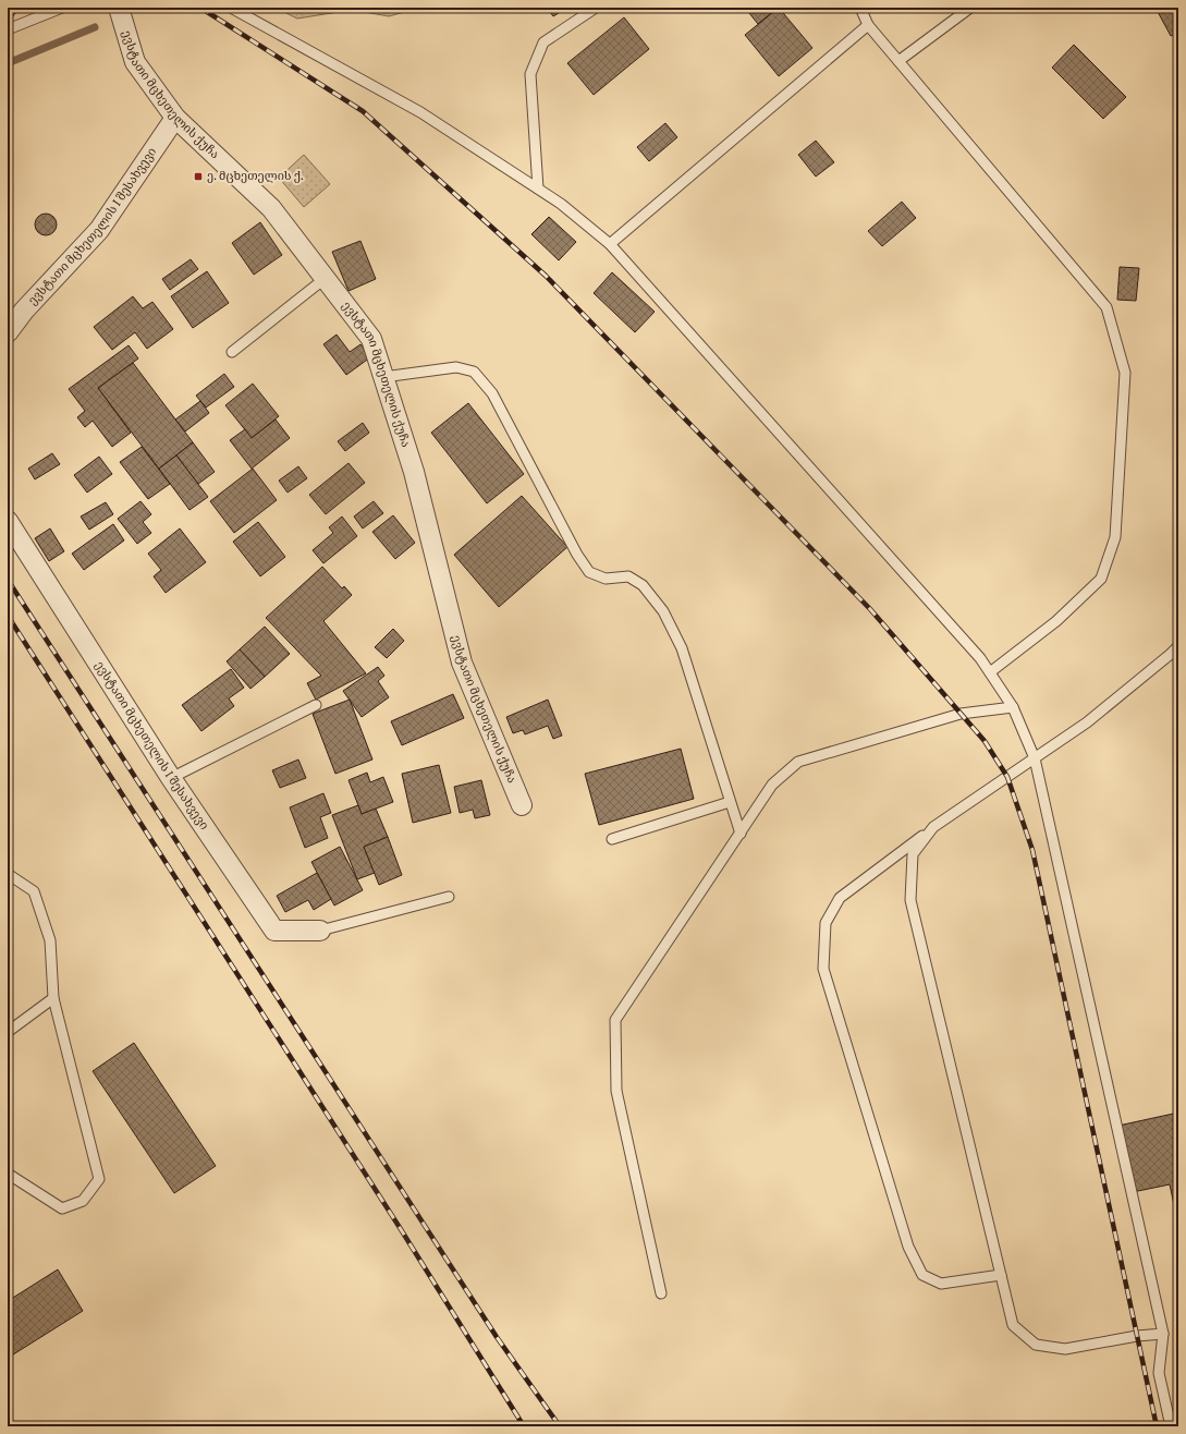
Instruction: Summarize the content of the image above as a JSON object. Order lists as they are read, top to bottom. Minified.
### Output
{"streets":{"street":["ევსტათი მცხეთელის ქუჩა","ევსტათი მცხეთელის I შესახვევი"]},"crossings":[["ევსტათი მცხეთელის ქუჩა","ევსტათი მცხეთელის I შესახვევი"]],"places":{"transit":["ე. მცხეთელის ქ."]}}
